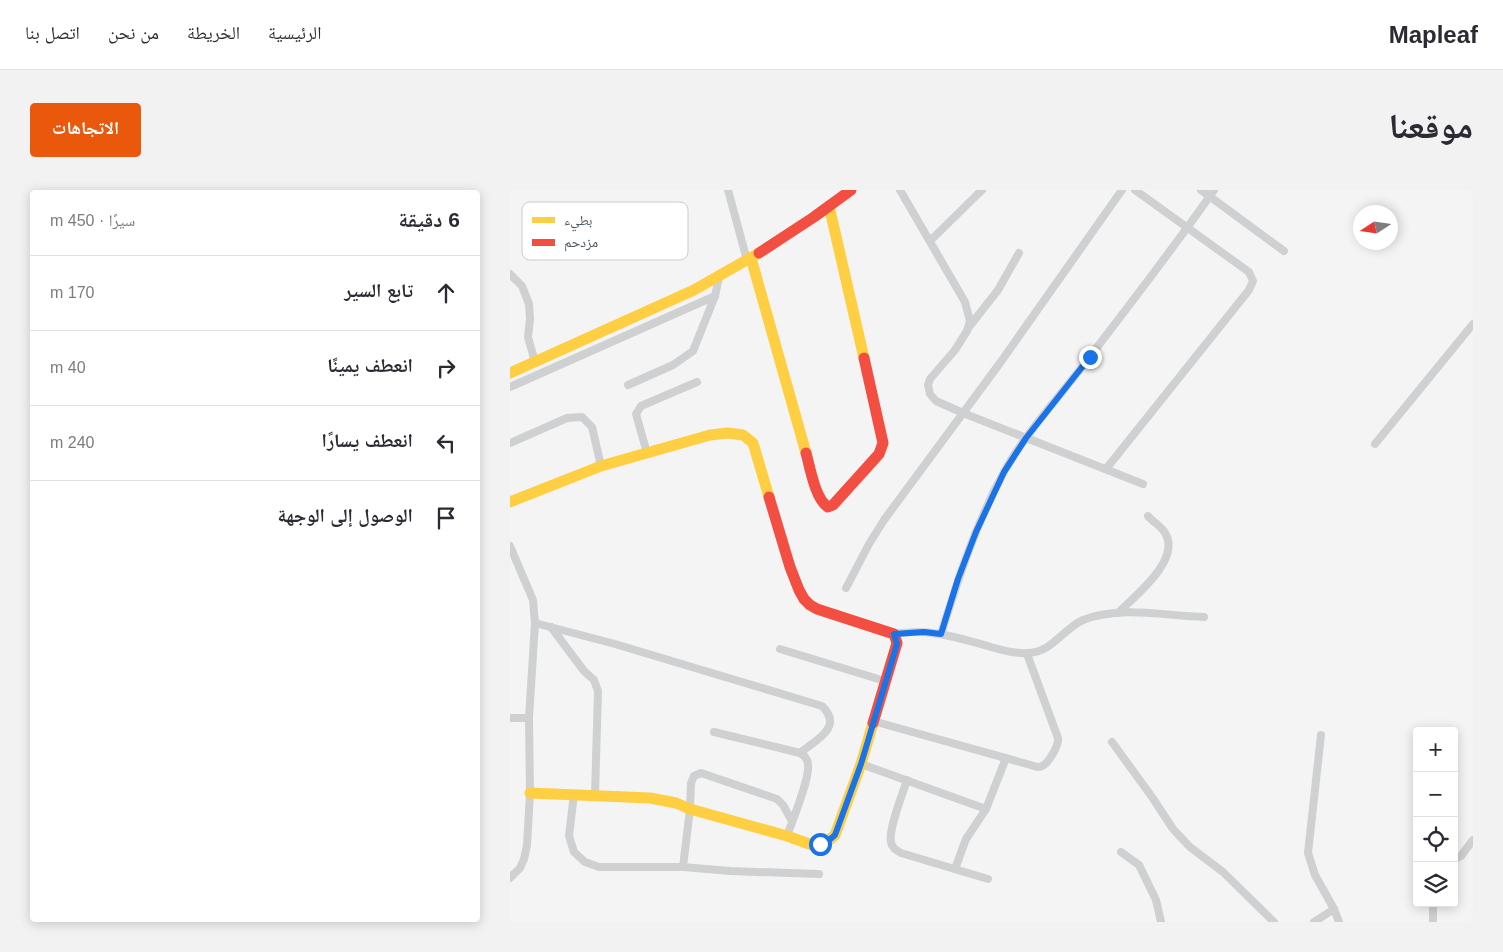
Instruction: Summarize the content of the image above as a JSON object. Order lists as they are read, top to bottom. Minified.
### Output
{"legend":["بطيء","مزدحم"],"north":"left","page":{"header":"Mapleaf","nav":["الرئيسية","الخريطة","من نحن","اتصل بنا"],"title":"موقعنا","buttons":"الاتجاهات","heading":["6 دقيقة","سيرًا · 450 m"],"list":[["تابع السير","170 m"],["انعطف يمينًا","40 m"],["انعطف يسارًا","240 m"],"الوصول إلى الوجهة"],"map_buttons":["+","−"]}}
